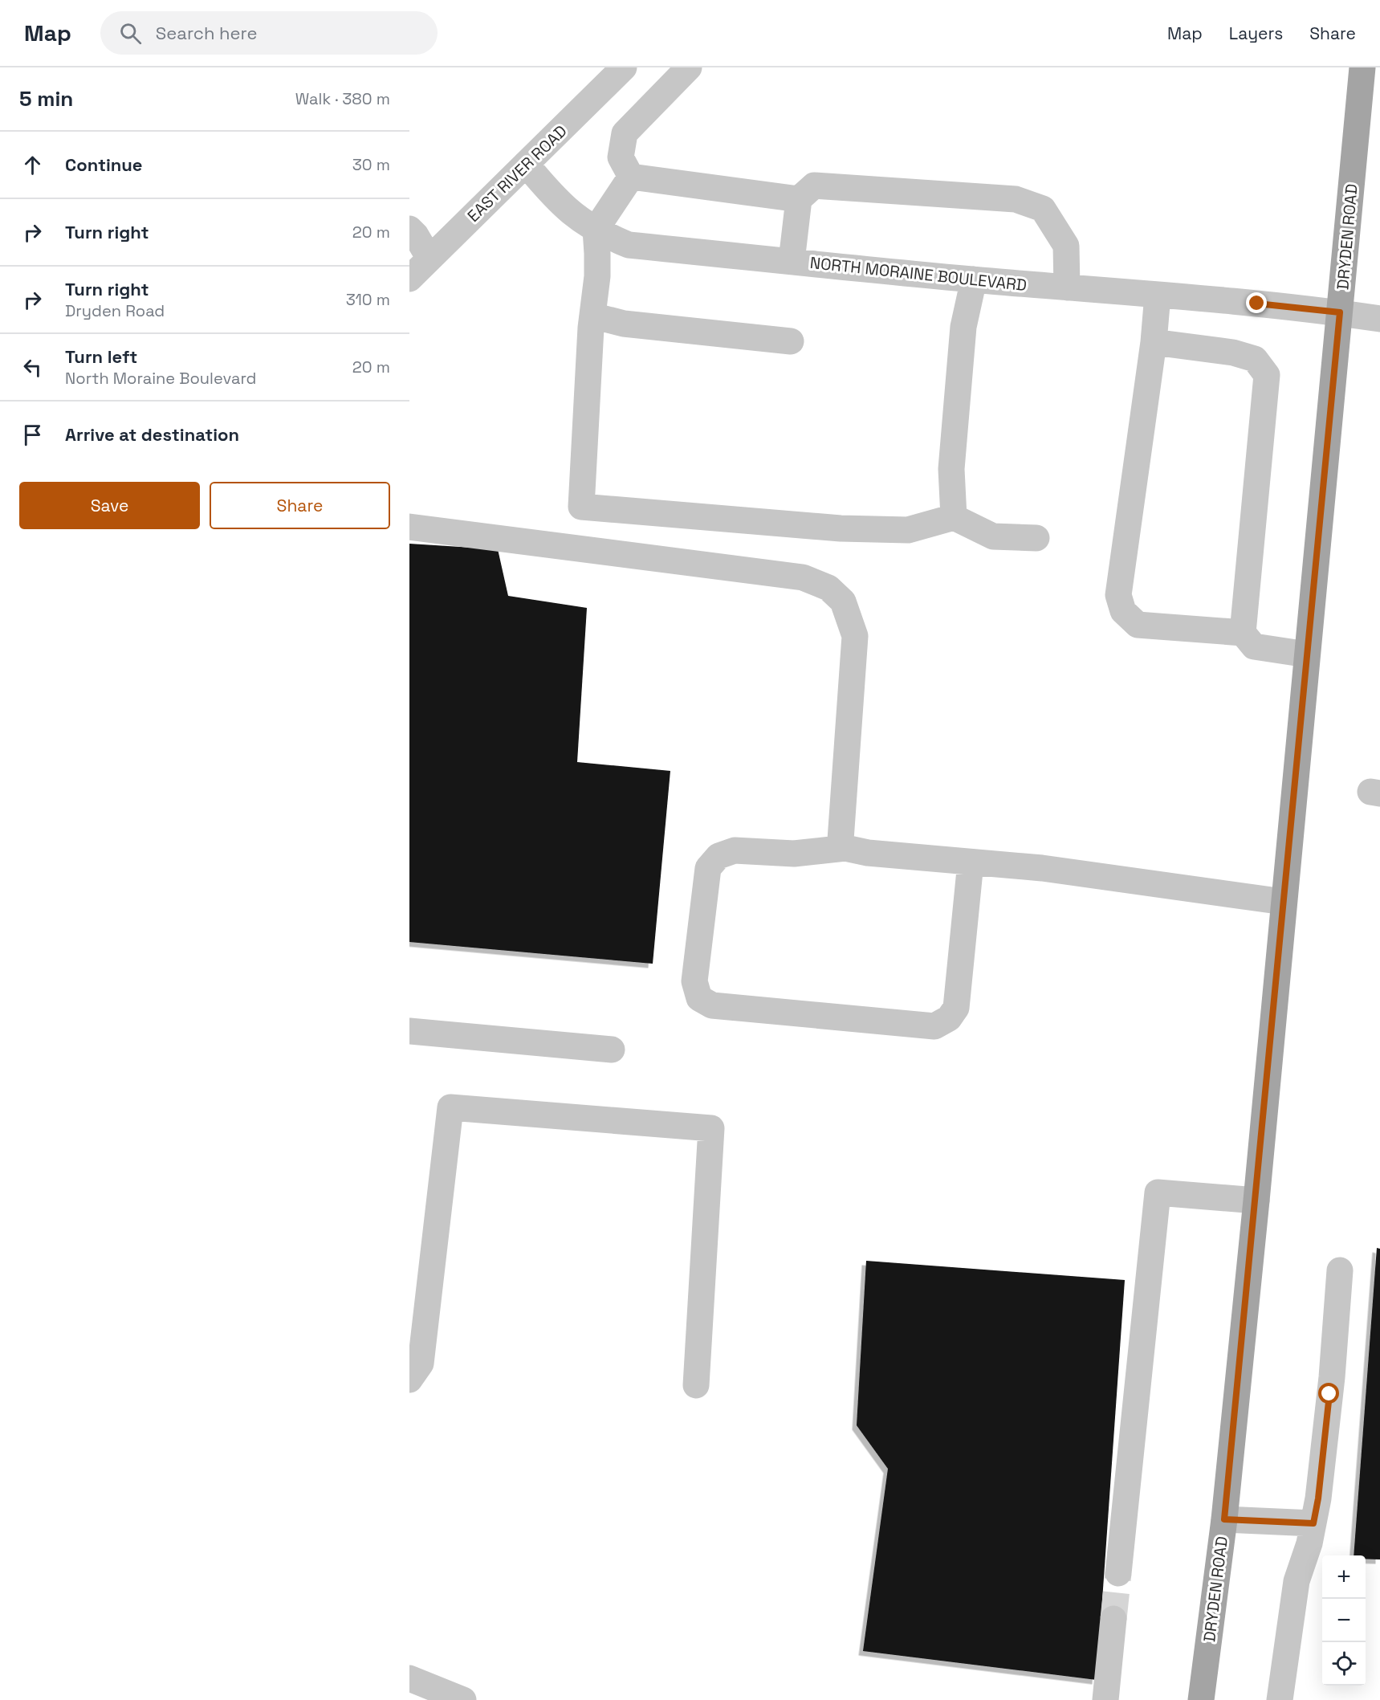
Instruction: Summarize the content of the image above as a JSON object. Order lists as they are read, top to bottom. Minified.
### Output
{"streets":{"main road":["DRYDEN ROAD"],"street":["EAST RIVER ROAD","NORTH MORAINE BOULEVARD"]},"crossings":[["EAST RIVER ROAD","NORTH MORAINE BOULEVARD"],["DRYDEN ROAD","NORTH MORAINE BOULEVARD"]],"page":{"header":"Map","search":"Search here","nav":["Map","Layers","Share"],"heading":["5 min","Walk · 380 m"],"list":[["Continue","30 m"],["Turn right","20 m"],["Turn right","Dryden Road","310 m"],["Turn left","North Moraine Boulevard","20 m"],"Arrive at destination"],"buttons":["Save","Share"],"map_buttons":["+","−"]}}
